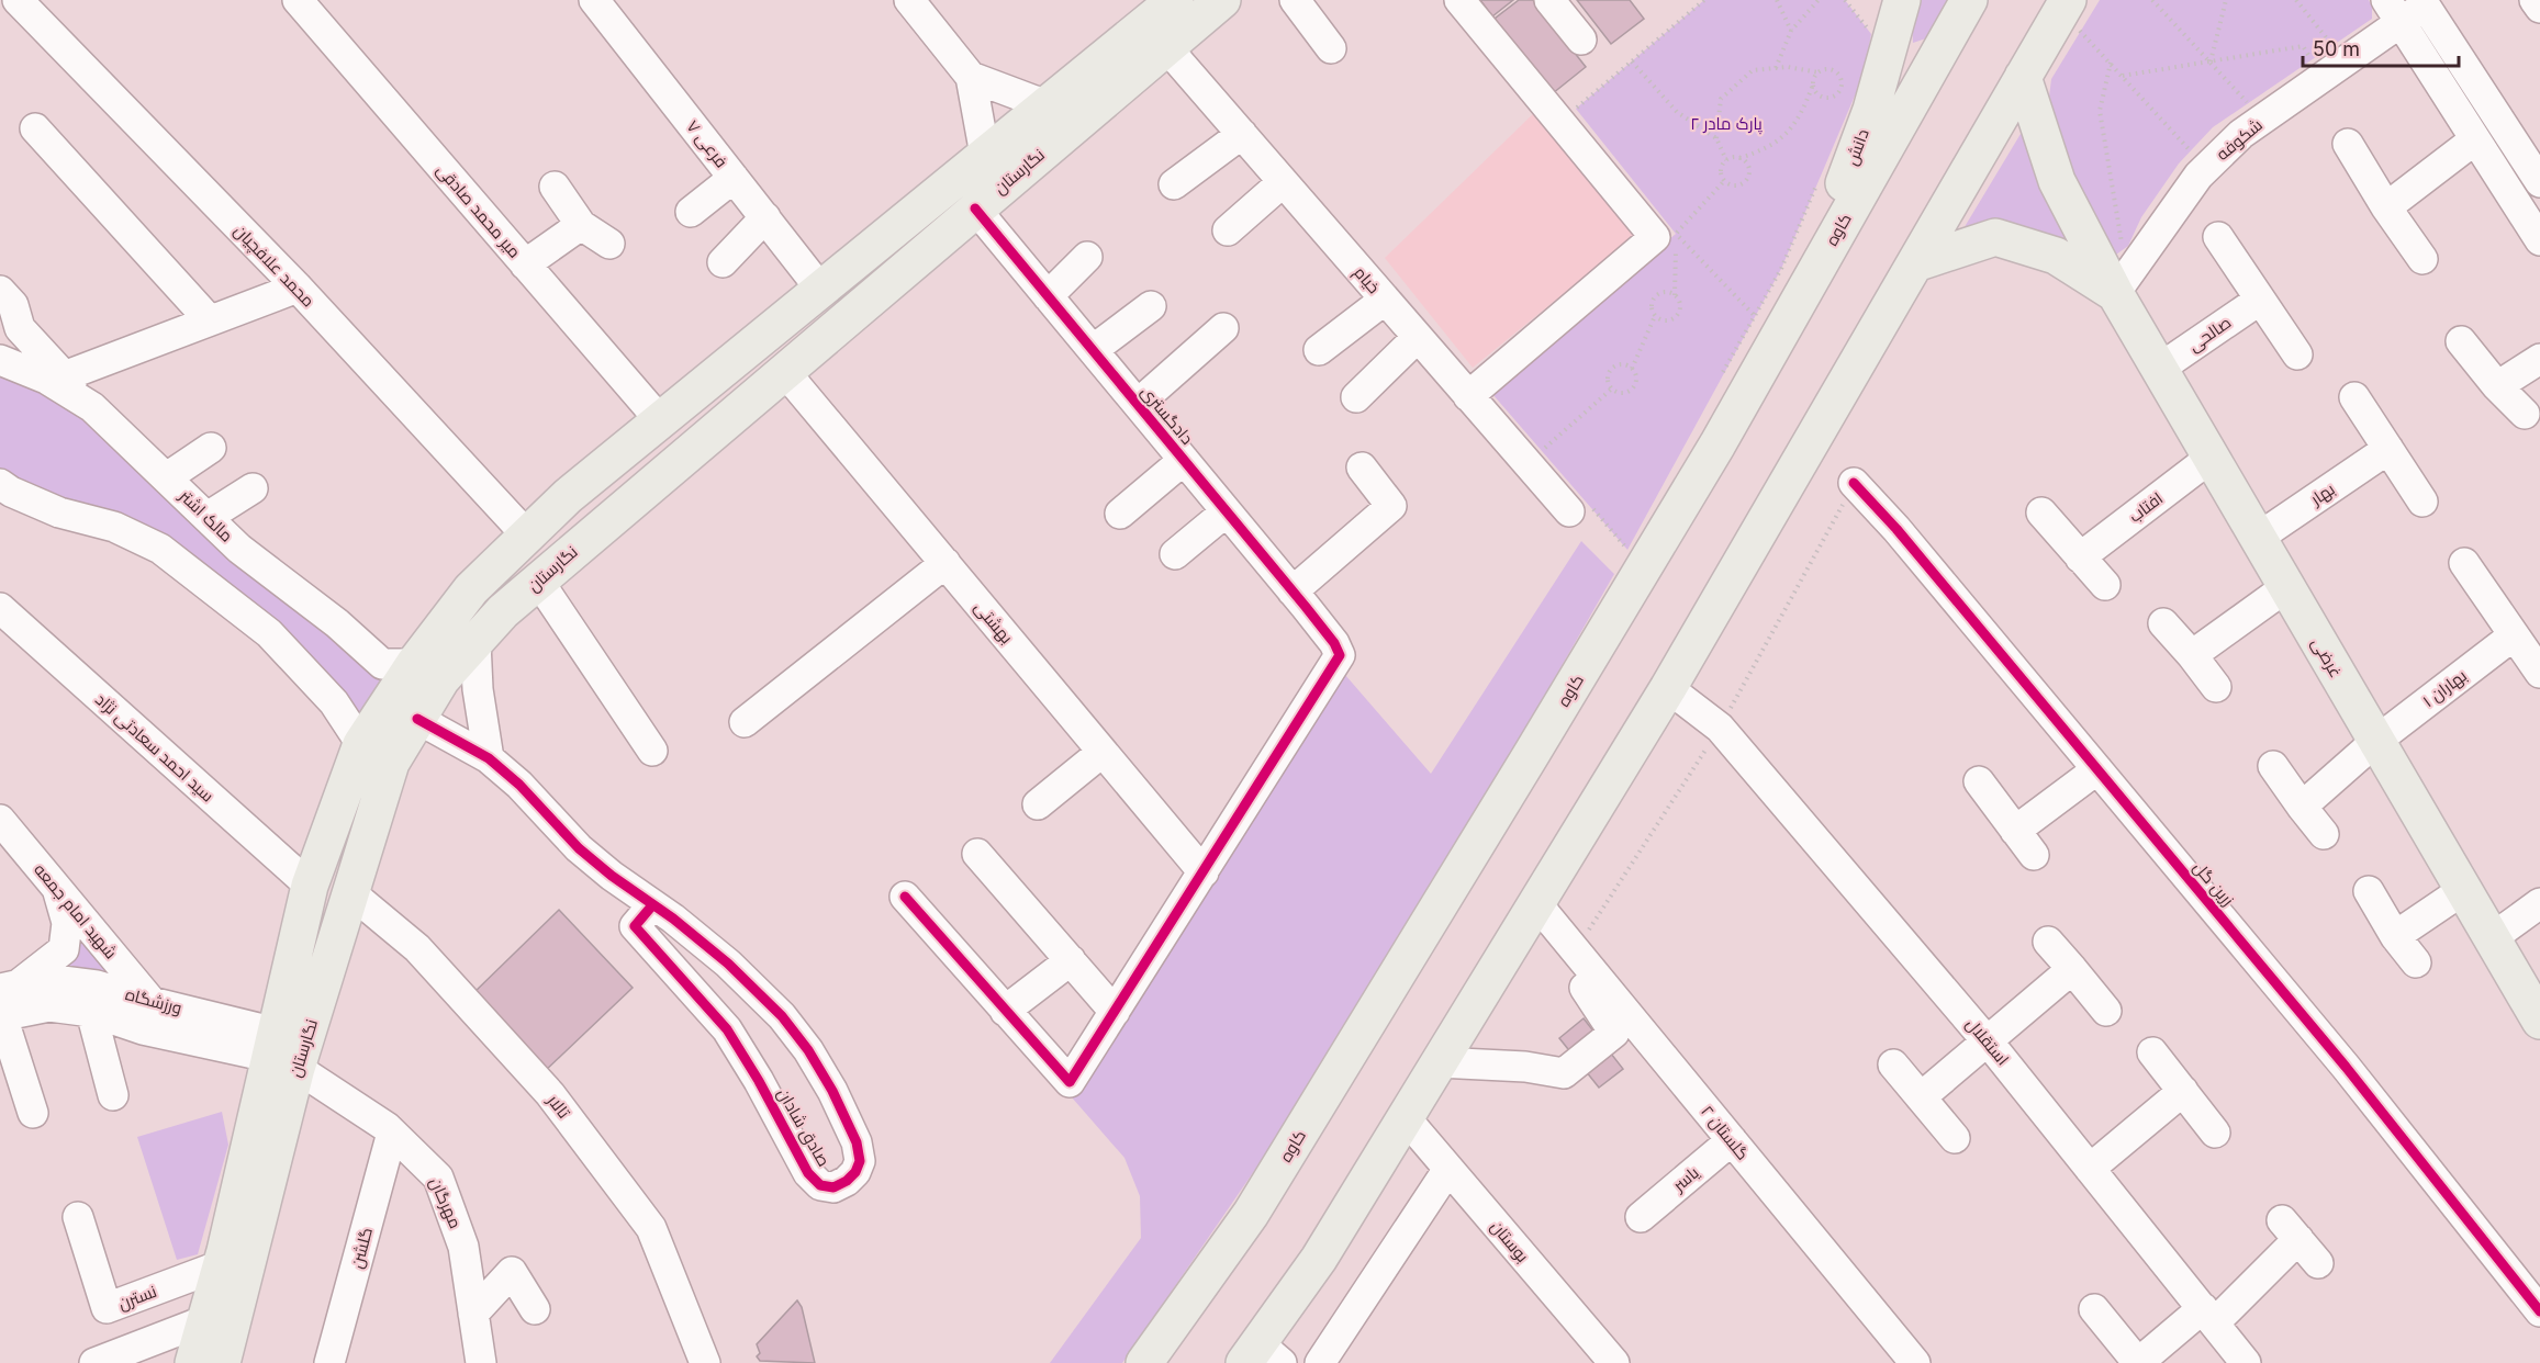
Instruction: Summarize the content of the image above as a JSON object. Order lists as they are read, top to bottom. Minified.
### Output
{"streets":{"main road":["دانش","نگارستان","کاوه","غرضی"],"street":["شکوفه","فرعی ۷","میر محمد صادقی","محمد علافچیان","خیام","صالحی","دادگستری","بهار","افتاب","مالک اشتر","بهشتی","بهاران ۱","سید احمد سعادتی نژاد","زرین گل","شهید امام جمعه","ورزشگاه","استقلال","تالار","صادق شادان","گلستان ۲","یاسر","مهرگان","بوستان","گلشن","نسترن"]},"crossings":[["شکوفه","غرضی"],["فرعی ۷","نگارستان"],["دانش","کاوه"],["نگارستان","میر محمد صادقی"],["نگارستان","محمد علافچیان"],["نگارستان","خیام"],["نگارستان","دادگستری"],["نگارستان","مالک اشتر"],["نگارستان","بهشتی"],["نگارستان","سید احمد سعادتی نژاد"],["نگارستان","ورزشگاه"],["نگارستان","تالار"],["نگارستان","صادق شادان"],["نگارستان","مهرگان"],["نگارستان","نسترن"],["صالحی","غرضی"],["دادگستری","بهشتی"],["بهار","غرضی"],["افتاب","غرضی"],["غرضی","بهاران ۱"],["شهید امام جمعه","ورزشگاه"],["ورزشگاه","مهرگان"],["گلستان ۲","یاسر"],["مهرگان","گلشن"]],"parks":["پارک مادر ۲"],"scale_bar":"50 m"}
